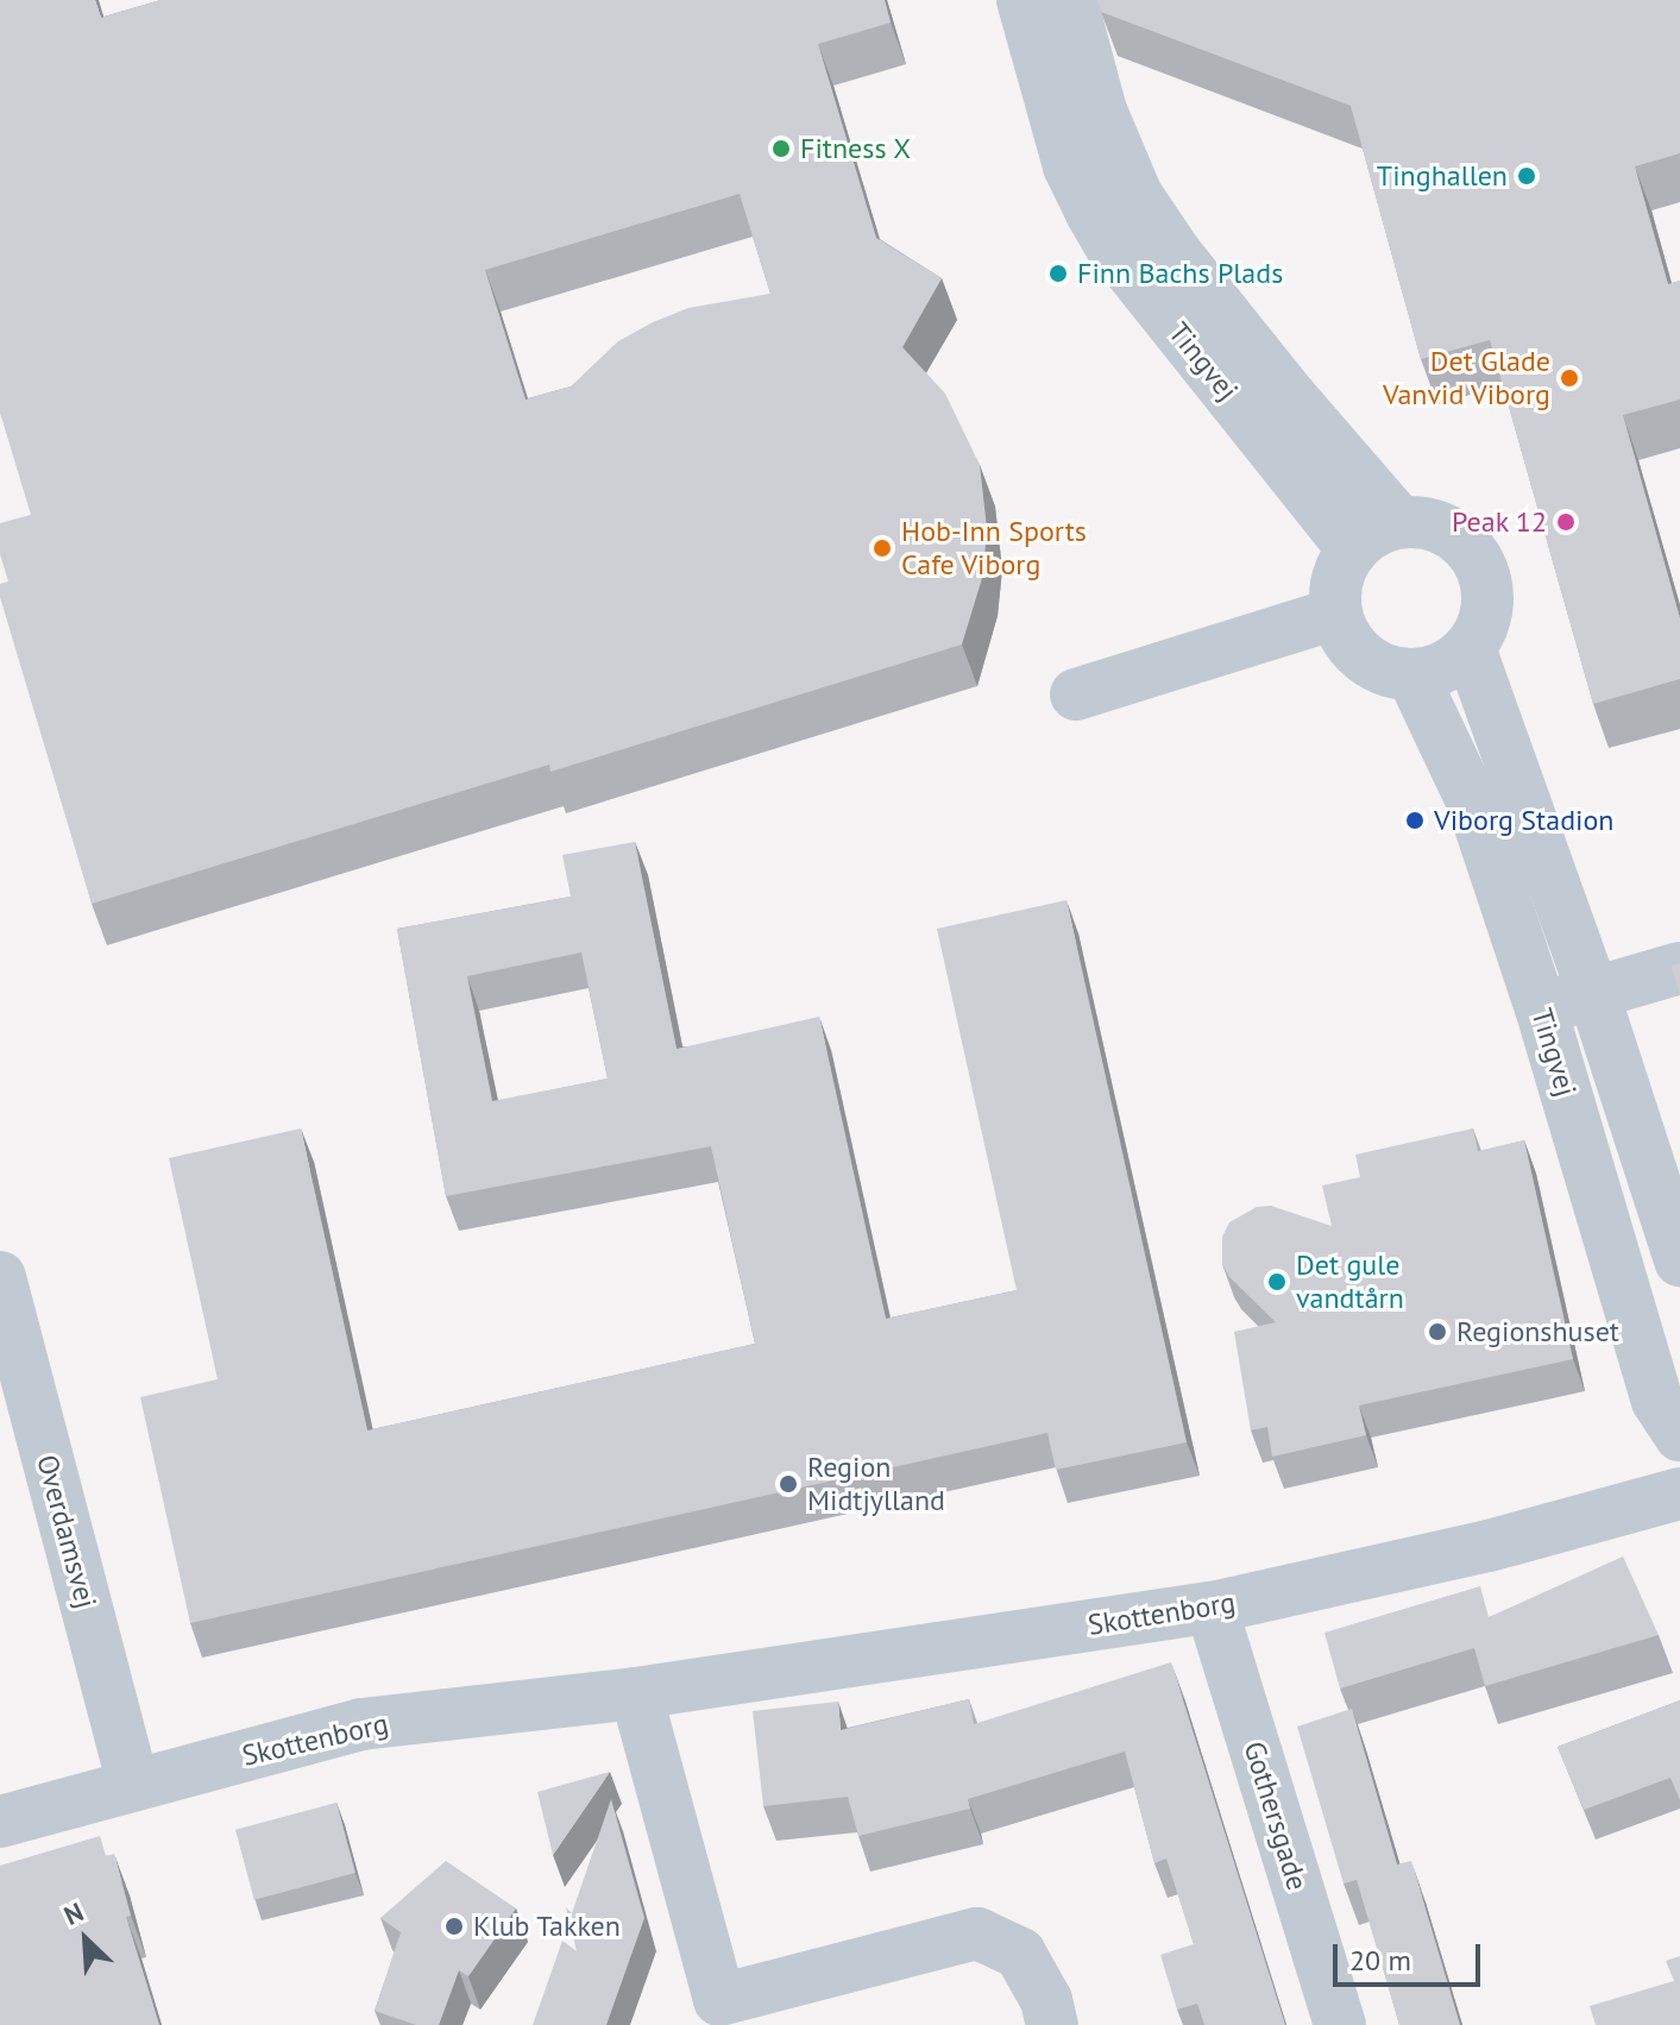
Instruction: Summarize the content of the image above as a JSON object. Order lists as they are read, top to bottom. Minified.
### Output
{"streets":{"street":["Tingvej","Overdamsvej","Skottenborg","Gothersgade"]},"crossings":[["Overdamsvej","Skottenborg"],["Skottenborg","Gothersgade"]],"places":["Fitness X","Tinghallen","Finn Bachs Plads","Det Glade Vanvid Viborg","Peak 12","Hob-Inn Sports Cafe Viborg","Viborg Stadion","Det gule vandtårn","Regionshuset","Region Midtjylland","Klub Takken"],"scale_bar":"20 m","north":"top left"}
